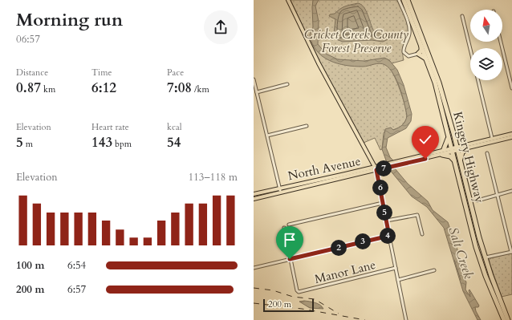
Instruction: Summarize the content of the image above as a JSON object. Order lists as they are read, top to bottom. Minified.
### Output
{"streets":{"highway":["Kingery Highway"],"main road":["North Avenue"],"street":["Manor Lane"]},"crossings":[["Kingery Highway","North Avenue"]],"water":["Salt Creek"],"parks":["Cricket Creek County Forest Preserve"],"scale_bar":"200 m","north":"top","page":{"heading":["Morning run","06:57"],"stats":[["Distance","0.87 km"],["Time","6:12"],["Pace","7:08 /km"],["Elevation","5 m"],["Heart rate","143 bpm"],["kcal","54"]],"pins":["7","6","5","4","3","2"],"chart":["Elevation","113–118 m"],"list":[{"name":"100 m","note":"6:54"},{"name":"200 m","note":"6:57"}],"scale":"200 m"}}
